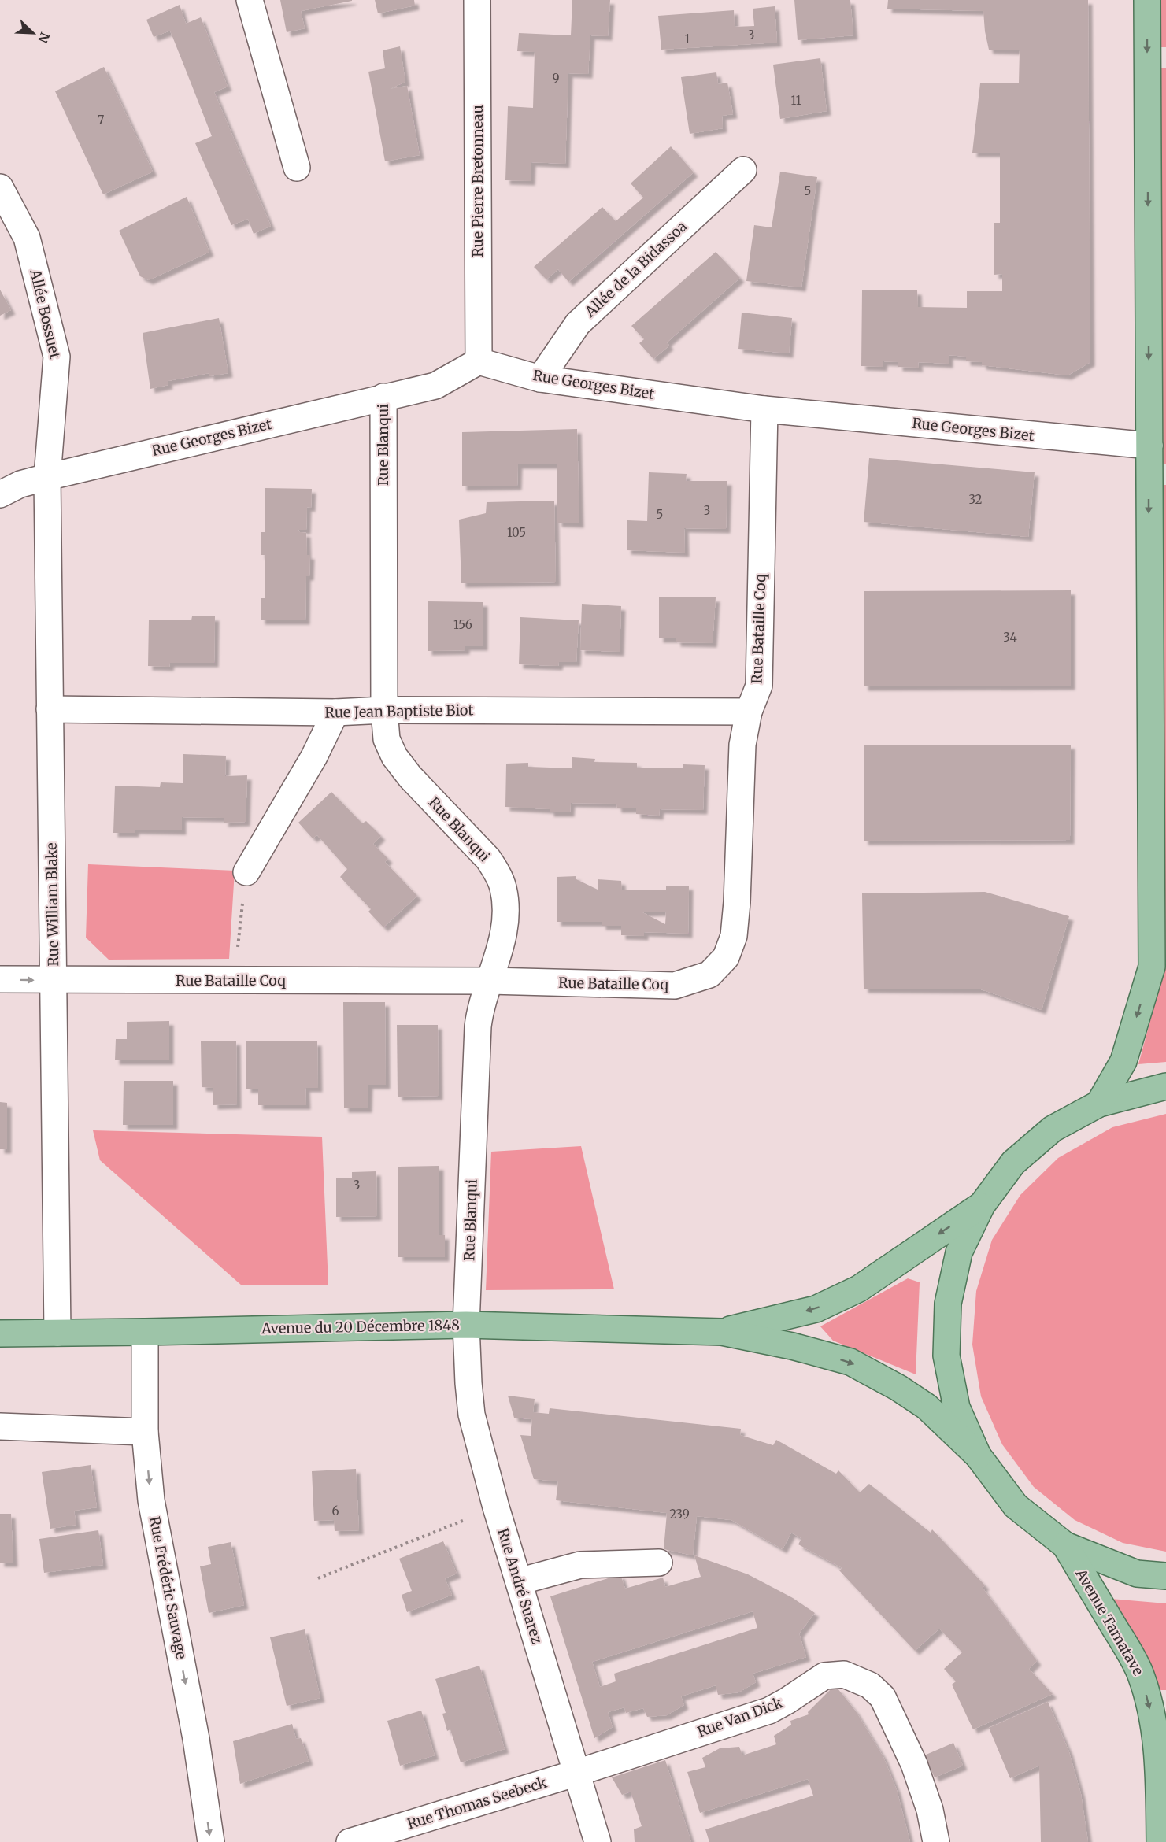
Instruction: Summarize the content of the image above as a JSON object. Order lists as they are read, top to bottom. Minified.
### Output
{"streets":{"main road":["Avenue du 20 Décembre 1848","Avenue Tamatave"],"street":["Rue Pierre Bretonneau","Allée de la Bidassoa","Allée Bossuet","Rue Georges Bizet","Rue Blanqui","Rue Bataille Coq","Rue Jean Baptiste Biot","Rue William Blake","Rue André Suarez","Rue Frédéric Sauvage","Rue Van Dick","Rue Thomas Seebeck"]},"crossings":[["Rue Pierre Bretonneau","Rue Georges Bizet"],["Allée de la Bidassoa","Rue Georges Bizet"],["Allée Bossuet","Rue Georges Bizet"],["Allée Bossuet","Rue William Blake"],["Rue Georges Bizet","Rue Blanqui"],["Rue Georges Bizet","Rue Bataille Coq"],["Rue Georges Bizet","Rue William Blake"],["Rue Blanqui","Rue Bataille Coq"],["Rue Blanqui","Rue Jean Baptiste Biot"],["Rue Blanqui","Avenue du 20 Décembre 1848"],["Rue Blanqui","Rue André Suarez"],["Rue Bataille Coq","Rue Jean Baptiste Biot"],["Rue Bataille Coq","Rue William Blake"],["Rue Jean Baptiste Biot","Rue William Blake"],["Rue William Blake","Avenue du 20 Décembre 1848"],["Avenue du 20 Décembre 1848","Rue André Suarez"],["Avenue du 20 Décembre 1848","Rue Frédéric Sauvage"],["Rue André Suarez","Rue Van Dick"],["Rue André Suarez","Rue Thomas Seebeck"],["Rue Van Dick","Rue Thomas Seebeck"]],"one_way":["Rue Frédéric Sauvage","Avenue Tamatave"],"house_numbers":["3","1","9","11","7","5","32","3","5","105","156","34","3","6","239"],"north":"bottom right"}
